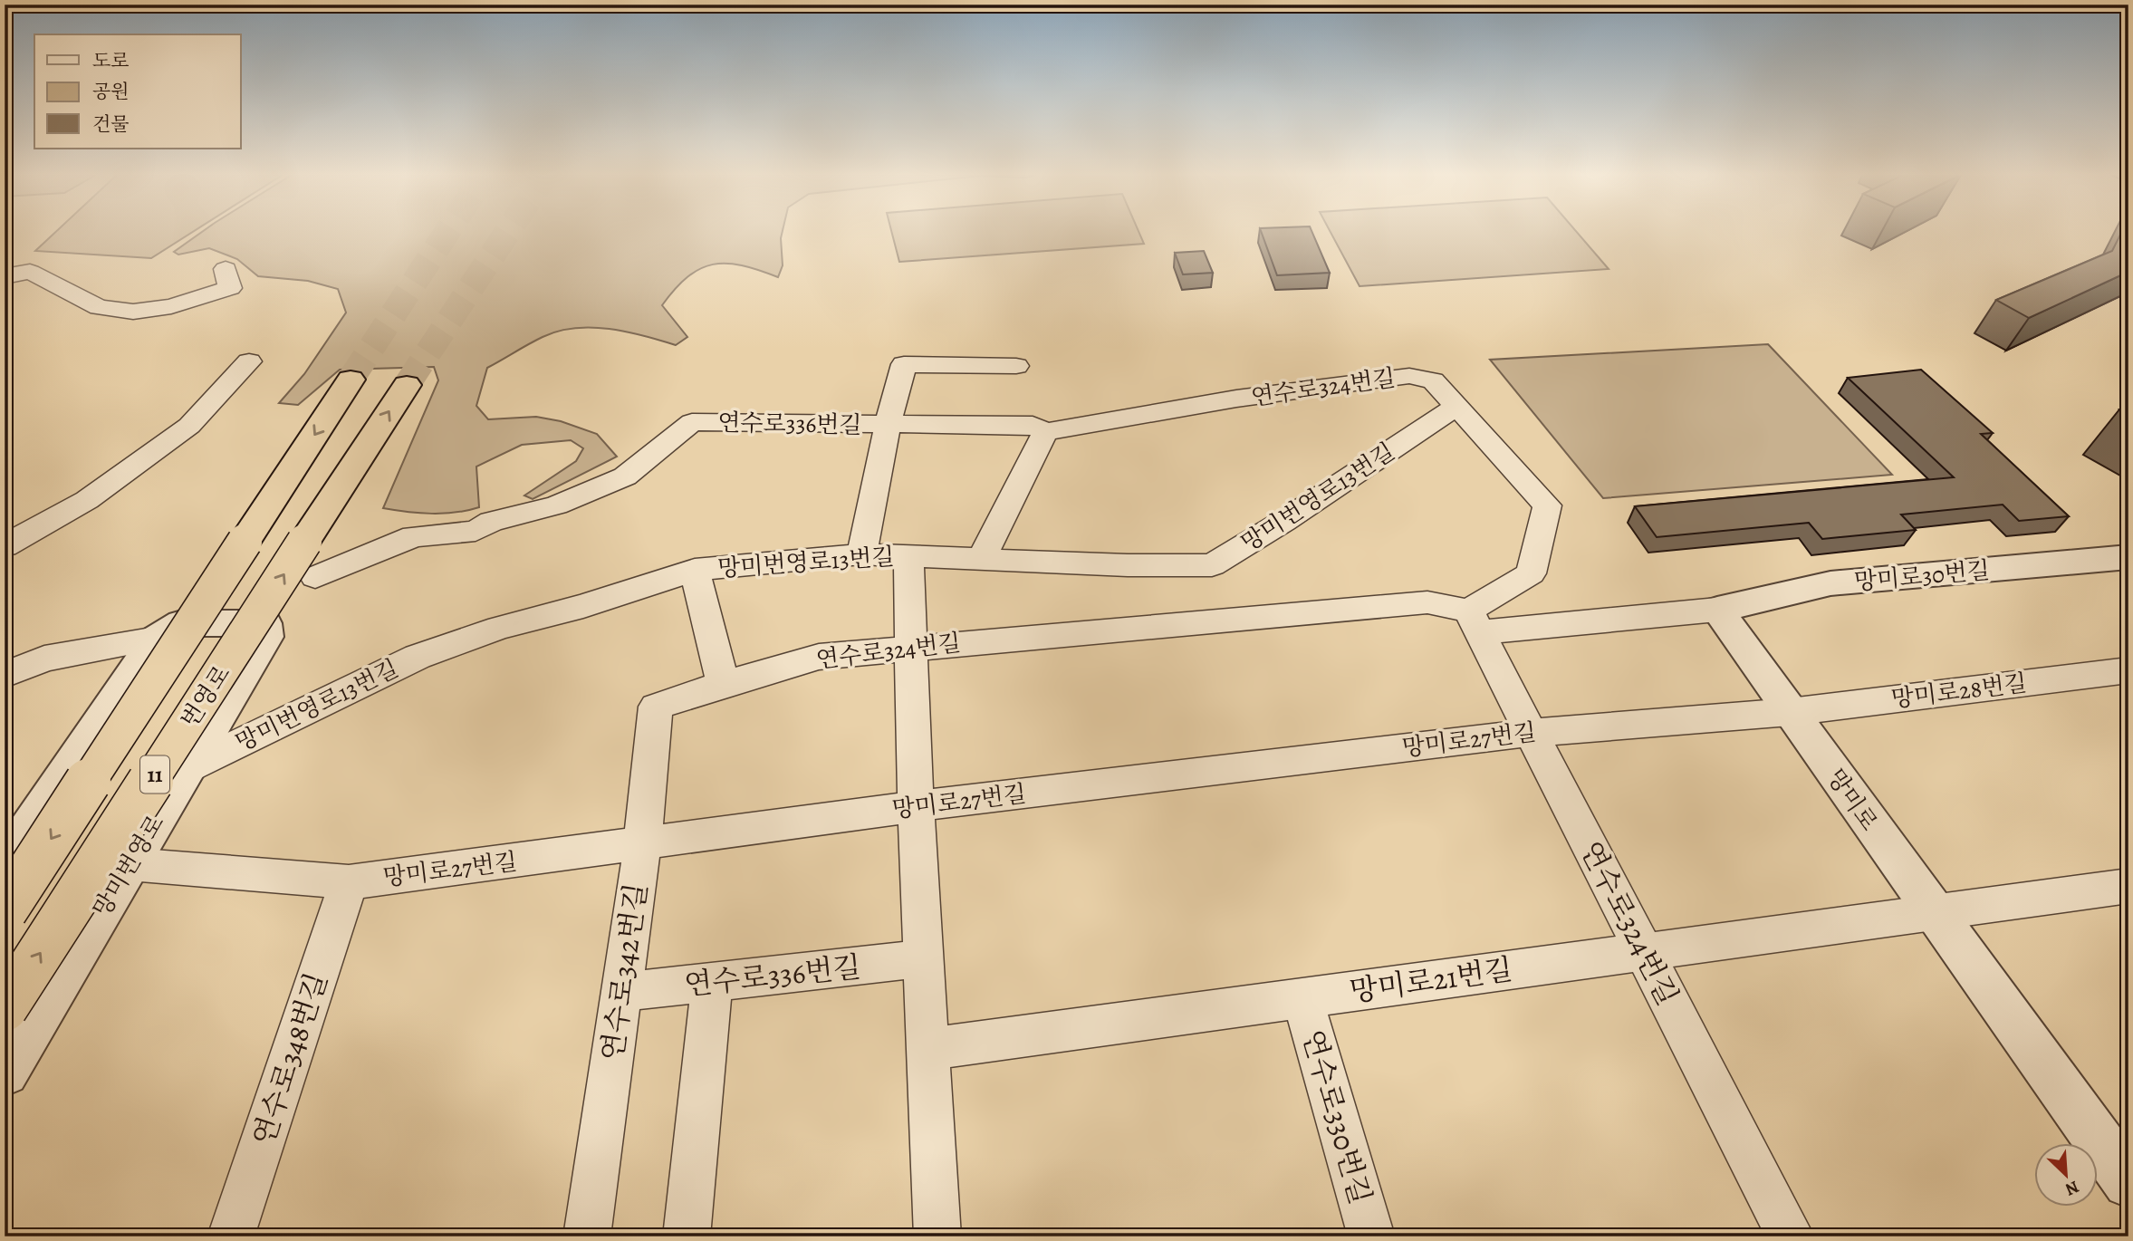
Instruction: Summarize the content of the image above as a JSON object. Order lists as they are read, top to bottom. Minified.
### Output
{"streets":{"highway":["번영로","11"],"street":["연수로324번길","연수로336번길","망미번영로13번길","망미로30번길","망미로28번길","망미로27번길","망미로","망미번영로","연수로342번길","망미로21번길","연수로348번길","연수로330번길"]},"crossings":[["연수로324번길","연수로336번길"],["연수로324번길","망미번영로13번길"],["연수로324번길","망미로27번길"],["연수로324번길","연수로342번길"],["연수로324번길","망미로21번길"],["연수로336번길","망미번영로13번길"],["연수로336번길","번영로"],["연수로336번길","연수로342번길"],["망미번영로13번길","망미번영로"],["망미로30번길","망미로"],["망미로28번길","망미로27번길"],["망미로28번길","망미로"],["망미로27번길","망미로"],["망미로27번길","망미번영로"],["망미로27번길","연수로342번길"],["망미로27번길","연수로348번길"],["망미로","망미로21번길"],["망미로21번길","연수로330번길"]],"legend":["도로","공원","건물"],"north":"bottom right"}
